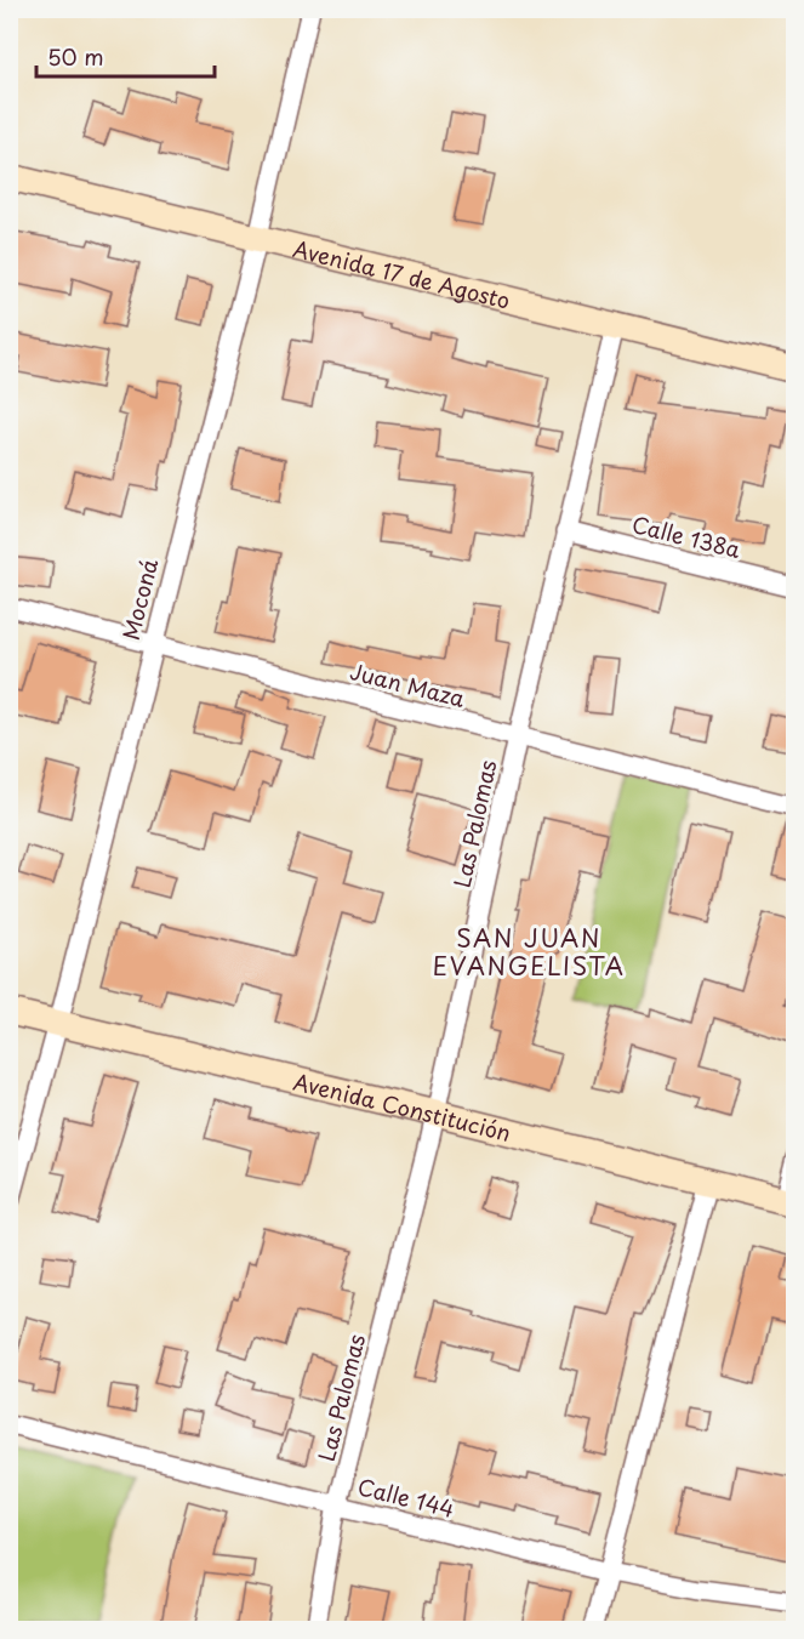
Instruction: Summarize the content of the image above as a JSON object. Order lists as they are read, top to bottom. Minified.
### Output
{"streets":{"main road":["Avenida 17 de Agosto","Avenida Constitución"],"street":["Calle 138a","Moconá","Juan Maza","Las Palomas","Calle 144"]},"crossings":[["Avenida 17 de Agosto","Moconá"],["Avenida 17 de Agosto","Las Palomas"],["Calle 138a","Las Palomas"],["Moconá","Juan Maza"],["Moconá","Avenida Constitución"],["Juan Maza","Las Palomas"],["Las Palomas","Avenida Constitución"],["Las Palomas","Calle 144"]],"districts":["SAN JUAN EVANGELISTA"],"scale_bar":"50 m"}
